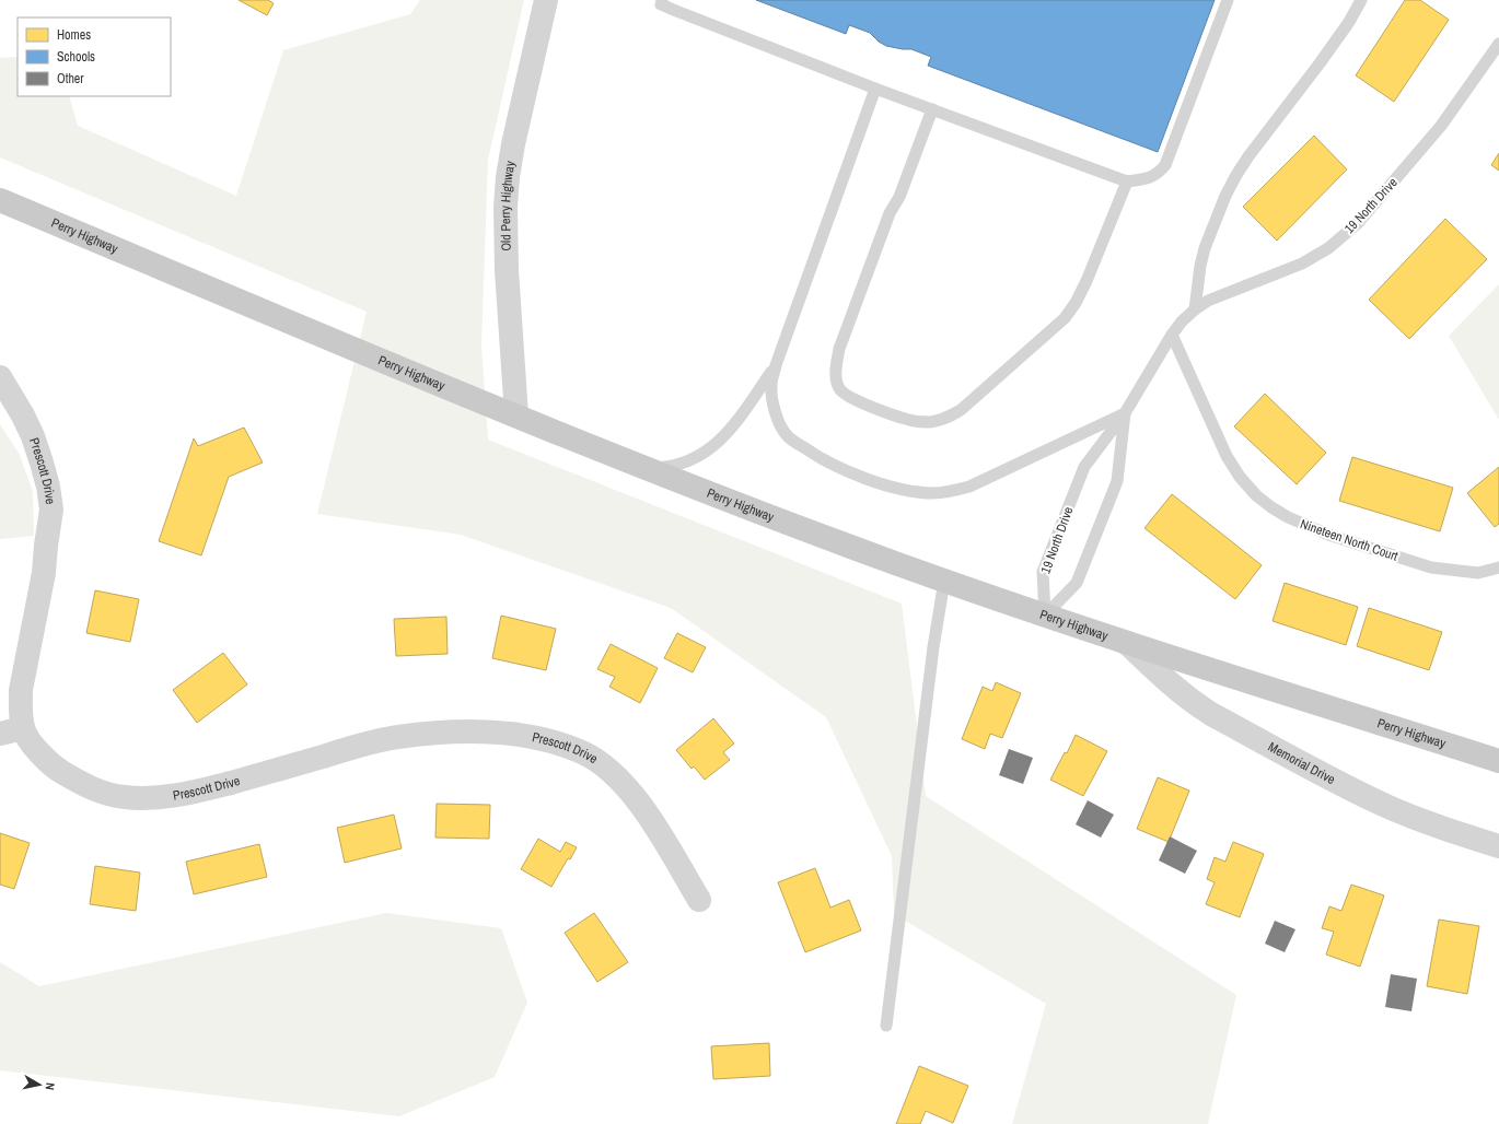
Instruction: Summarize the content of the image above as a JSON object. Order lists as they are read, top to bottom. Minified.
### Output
{"streets":{"main road":["Perry Highway"],"street":["Old Perry Highway","Prescott Drive","Memorial Drive"],"lane":["19 North Drive","Nineteen North Court"]},"crossings":[["Old Perry Highway","Perry Highway"],["19 North Drive","Perry Highway"],["19 North Drive","Nineteen North Court"],["Perry Highway","Memorial Drive"]],"legend":["Homes","Schools","Other"],"north":"right"}
